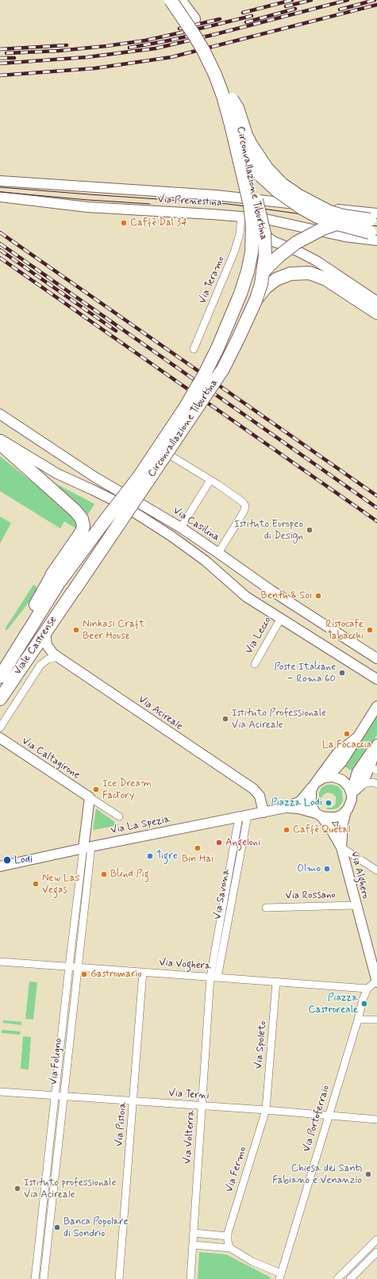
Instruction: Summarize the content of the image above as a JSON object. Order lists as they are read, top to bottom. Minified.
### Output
{"streets":{"highway":["Circonvallazione Tiburtina","Viale Castrense"],"main road":["Via Prenestina","Via Casilina","Via Acireale","Via Caltagirone","Via La Spezia","Via Alghero"],"street":["Via Teramo","Via Lecco","Via Savona","Via Rossano","Via Voghera","Via Spoleto","Via Foligno","Via Terni","Via Portoferraio","Via Pistoia","Via Volterra","Via Fermo"]},"crossings":[["Circonvallazione Tiburtina","Viale Castrense"],["Via Prenestina","Via Teramo"],["Viale Castrense","Via Acireale"],["Via Acireale","Via La Spezia"],["Via La Spezia","Via Alghero"],["Via La Spezia","Via Savona"],["Via La Spezia","Via Foligno"],["Via Alghero","Via Rossano"],["Via Savona","Via Voghera"],["Via Savona","Via Volterra"],["Via Voghera","Via Spoleto"],["Via Voghera","Via Foligno"],["Via Voghera","Via Pistoia"],["Via Voghera","Via Volterra"],["Via Spoleto","Via Terni"],["Via Spoleto","Via Fermo"],["Via Foligno","Via Terni"],["Via Terni","Via Portoferraio"],["Via Terni","Via Pistoia"],["Via Terni","Via Volterra"],["Via Terni","Via Fermo"]],"places":["Caffè Dal 34","Istituto Europeo di Design","Bentu & Soi","Ninkasi Craft Beer House","Ristocafe Tabacchi","Poste Italiane – Roma 60","Istituto Professionale Via Acireale","La Focaccia","Ice Dream Factory","Piazza Lodi","Caffè Quetal","Angeloni","Bin Hai","Tigre","Lodi","Olmo","Blind Pig","New Las Vegas","Gastromario","Piazza Castroreale","Chiesa dei Santi Fabiano e Venanzio","Istituto professionale Via Acireale","Banca Popolare di Sondrio"]}
